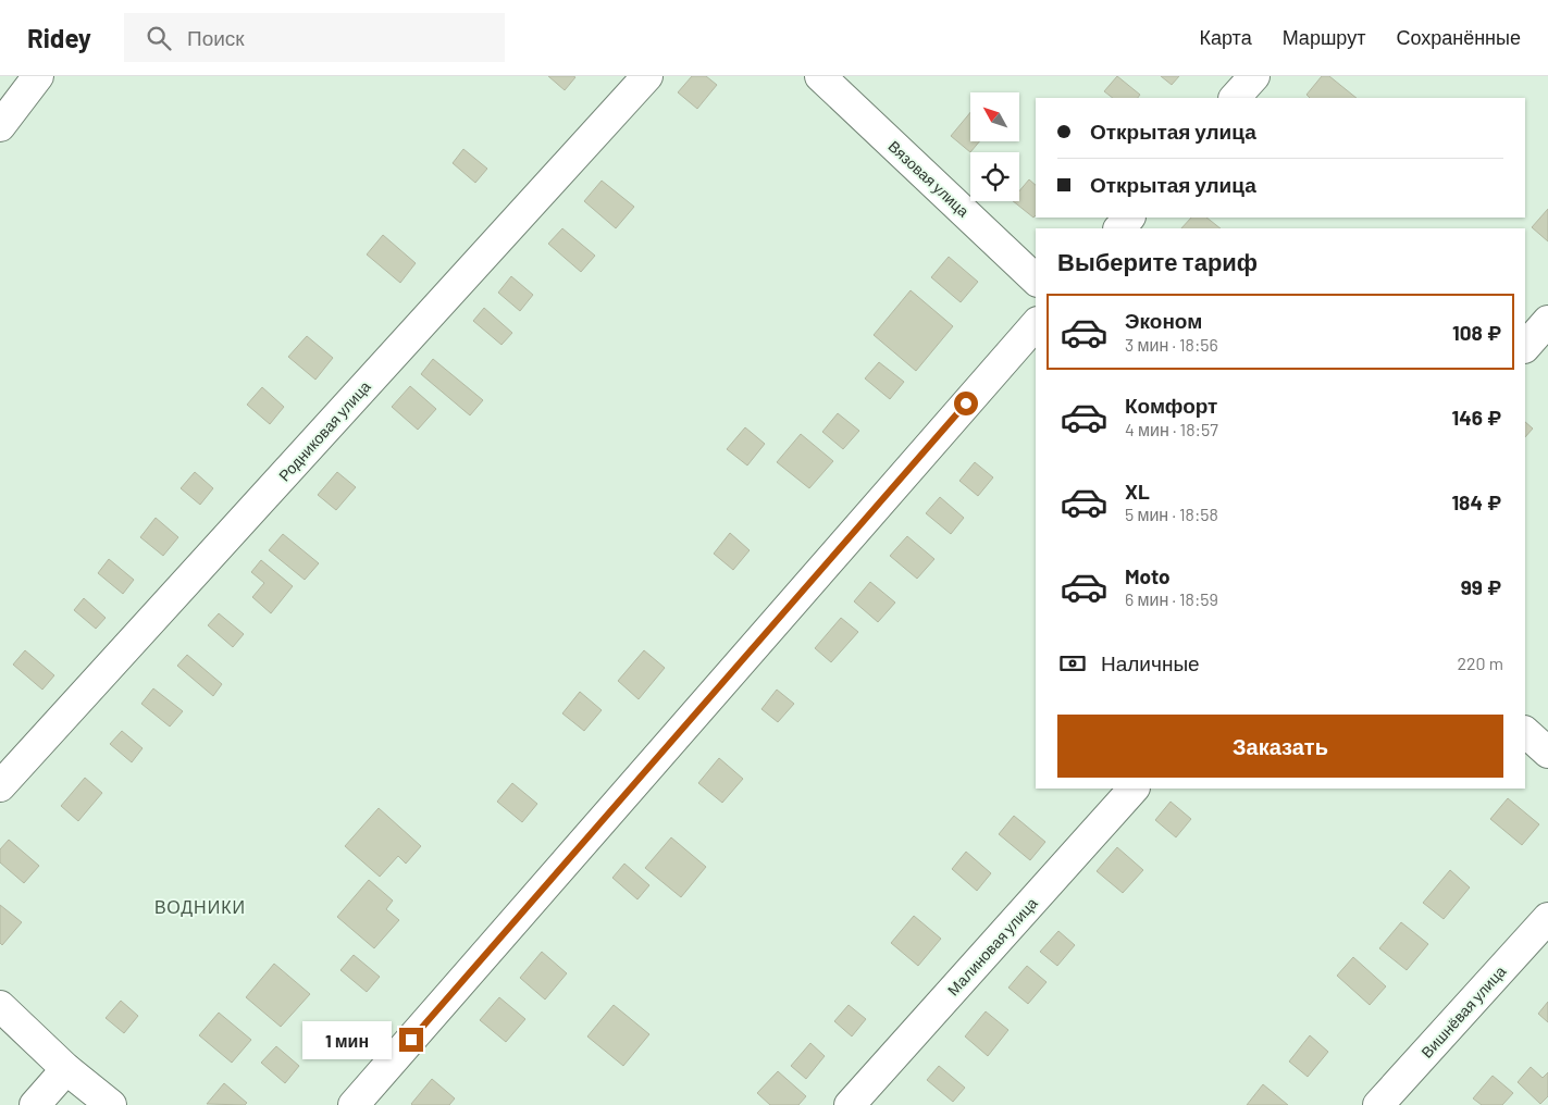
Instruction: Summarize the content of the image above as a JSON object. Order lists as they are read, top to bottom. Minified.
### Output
{"streets":{"street":["Вязовая улица","Родниковая улица","Малиновая улица","Вишнёвая улица"]},"districts":["ВОДНИКИ"],"north":"top left","page":{"header":"Ridey","search":"Поиск","nav":["Карта","Маршрут","Сохранённые"],"banner":["Открытая улица","Открытая улица"],"heading":"Выберите тариф","list":[{"name":"Эконом","note":"3 мин · 18:56","value":"108 ₽"},{"name":"Комфорт","note":"4 мин · 18:57","value":"146 ₽"},{"name":"XL","note":"5 мин · 18:58","value":"184 ₽"},{"name":"Moto","note":"6 мин · 18:59","value":"99 ₽"}],"pay":["Наличные","220 m"],"buttons":"Заказать","bubble":"1 мин"}}
